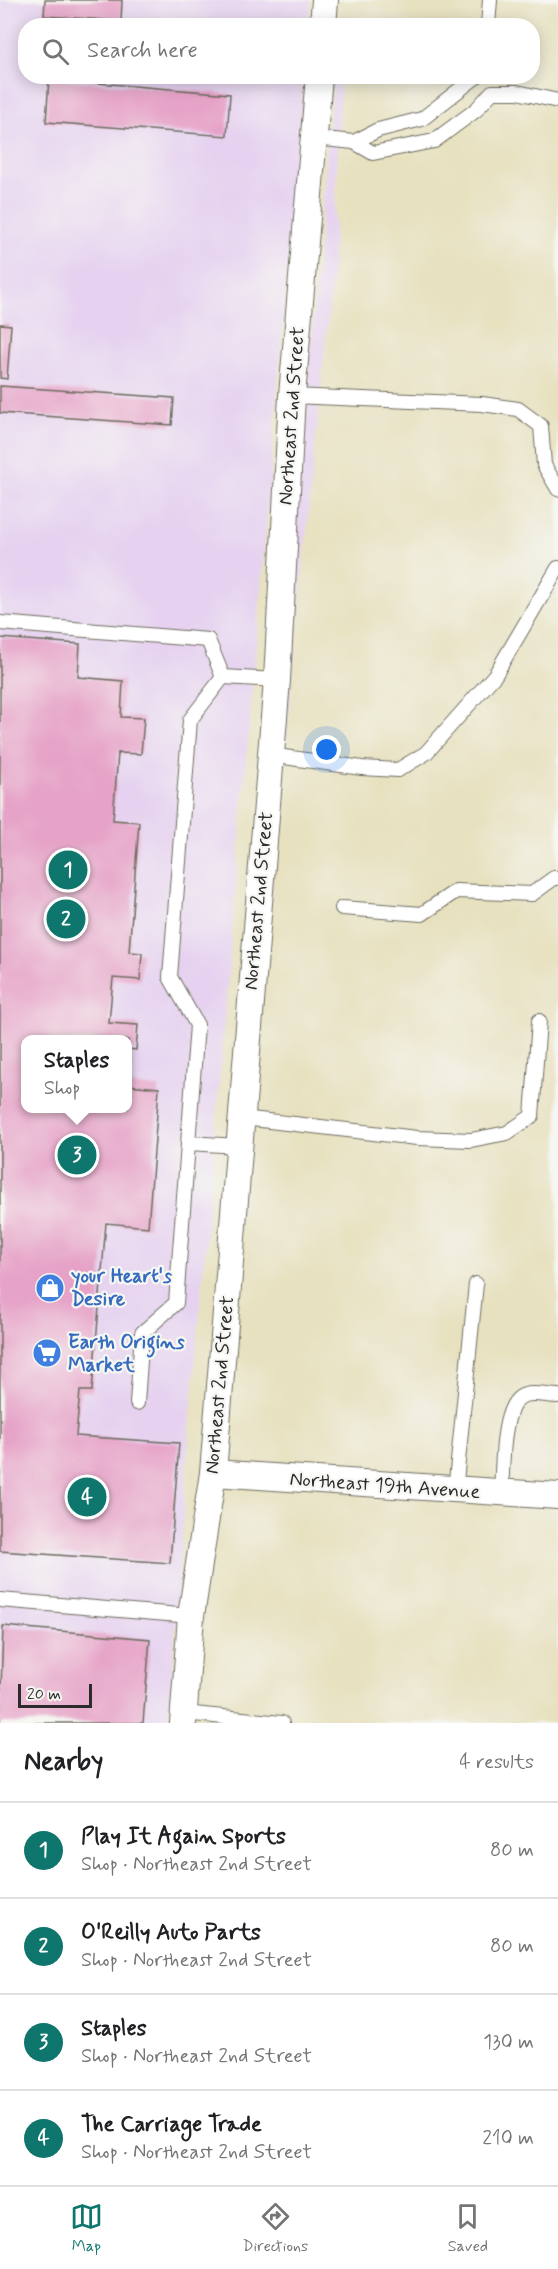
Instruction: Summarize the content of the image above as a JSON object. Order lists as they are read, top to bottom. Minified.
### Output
{"streets":{"street":["Northeast 2nd Street","Northeast 19th Avenue"]},"crossings":[["Northeast 2nd Street","Northeast 19th Avenue"]],"places":{"shop":["your Heart's Desire"],"supermarket":["Earth Origins Market"]},"scale_bar":"20 m","page":{"search":"Search here","pins":["1","2","3","4"],"popup":["Staples","Shop"],"scale":"20 m","heading":["Nearby","4 results"],"list":[{"mark":"1","name":"Play It Again Sports","note":"Shop · Northeast 2nd Street","value":"80 m"},{"mark":"2","name":"O'Reilly Auto Parts","note":"Shop · Northeast 2nd Street","value":"80 m"},{"mark":"3","name":"Staples","note":"Shop · Northeast 2nd Street","value":"130 m"},{"mark":"4","name":"The Carriage Trade","note":"Shop · Northeast 2nd Street","value":"210 m"}],"nav":["Map","Directions","Saved"]}}
